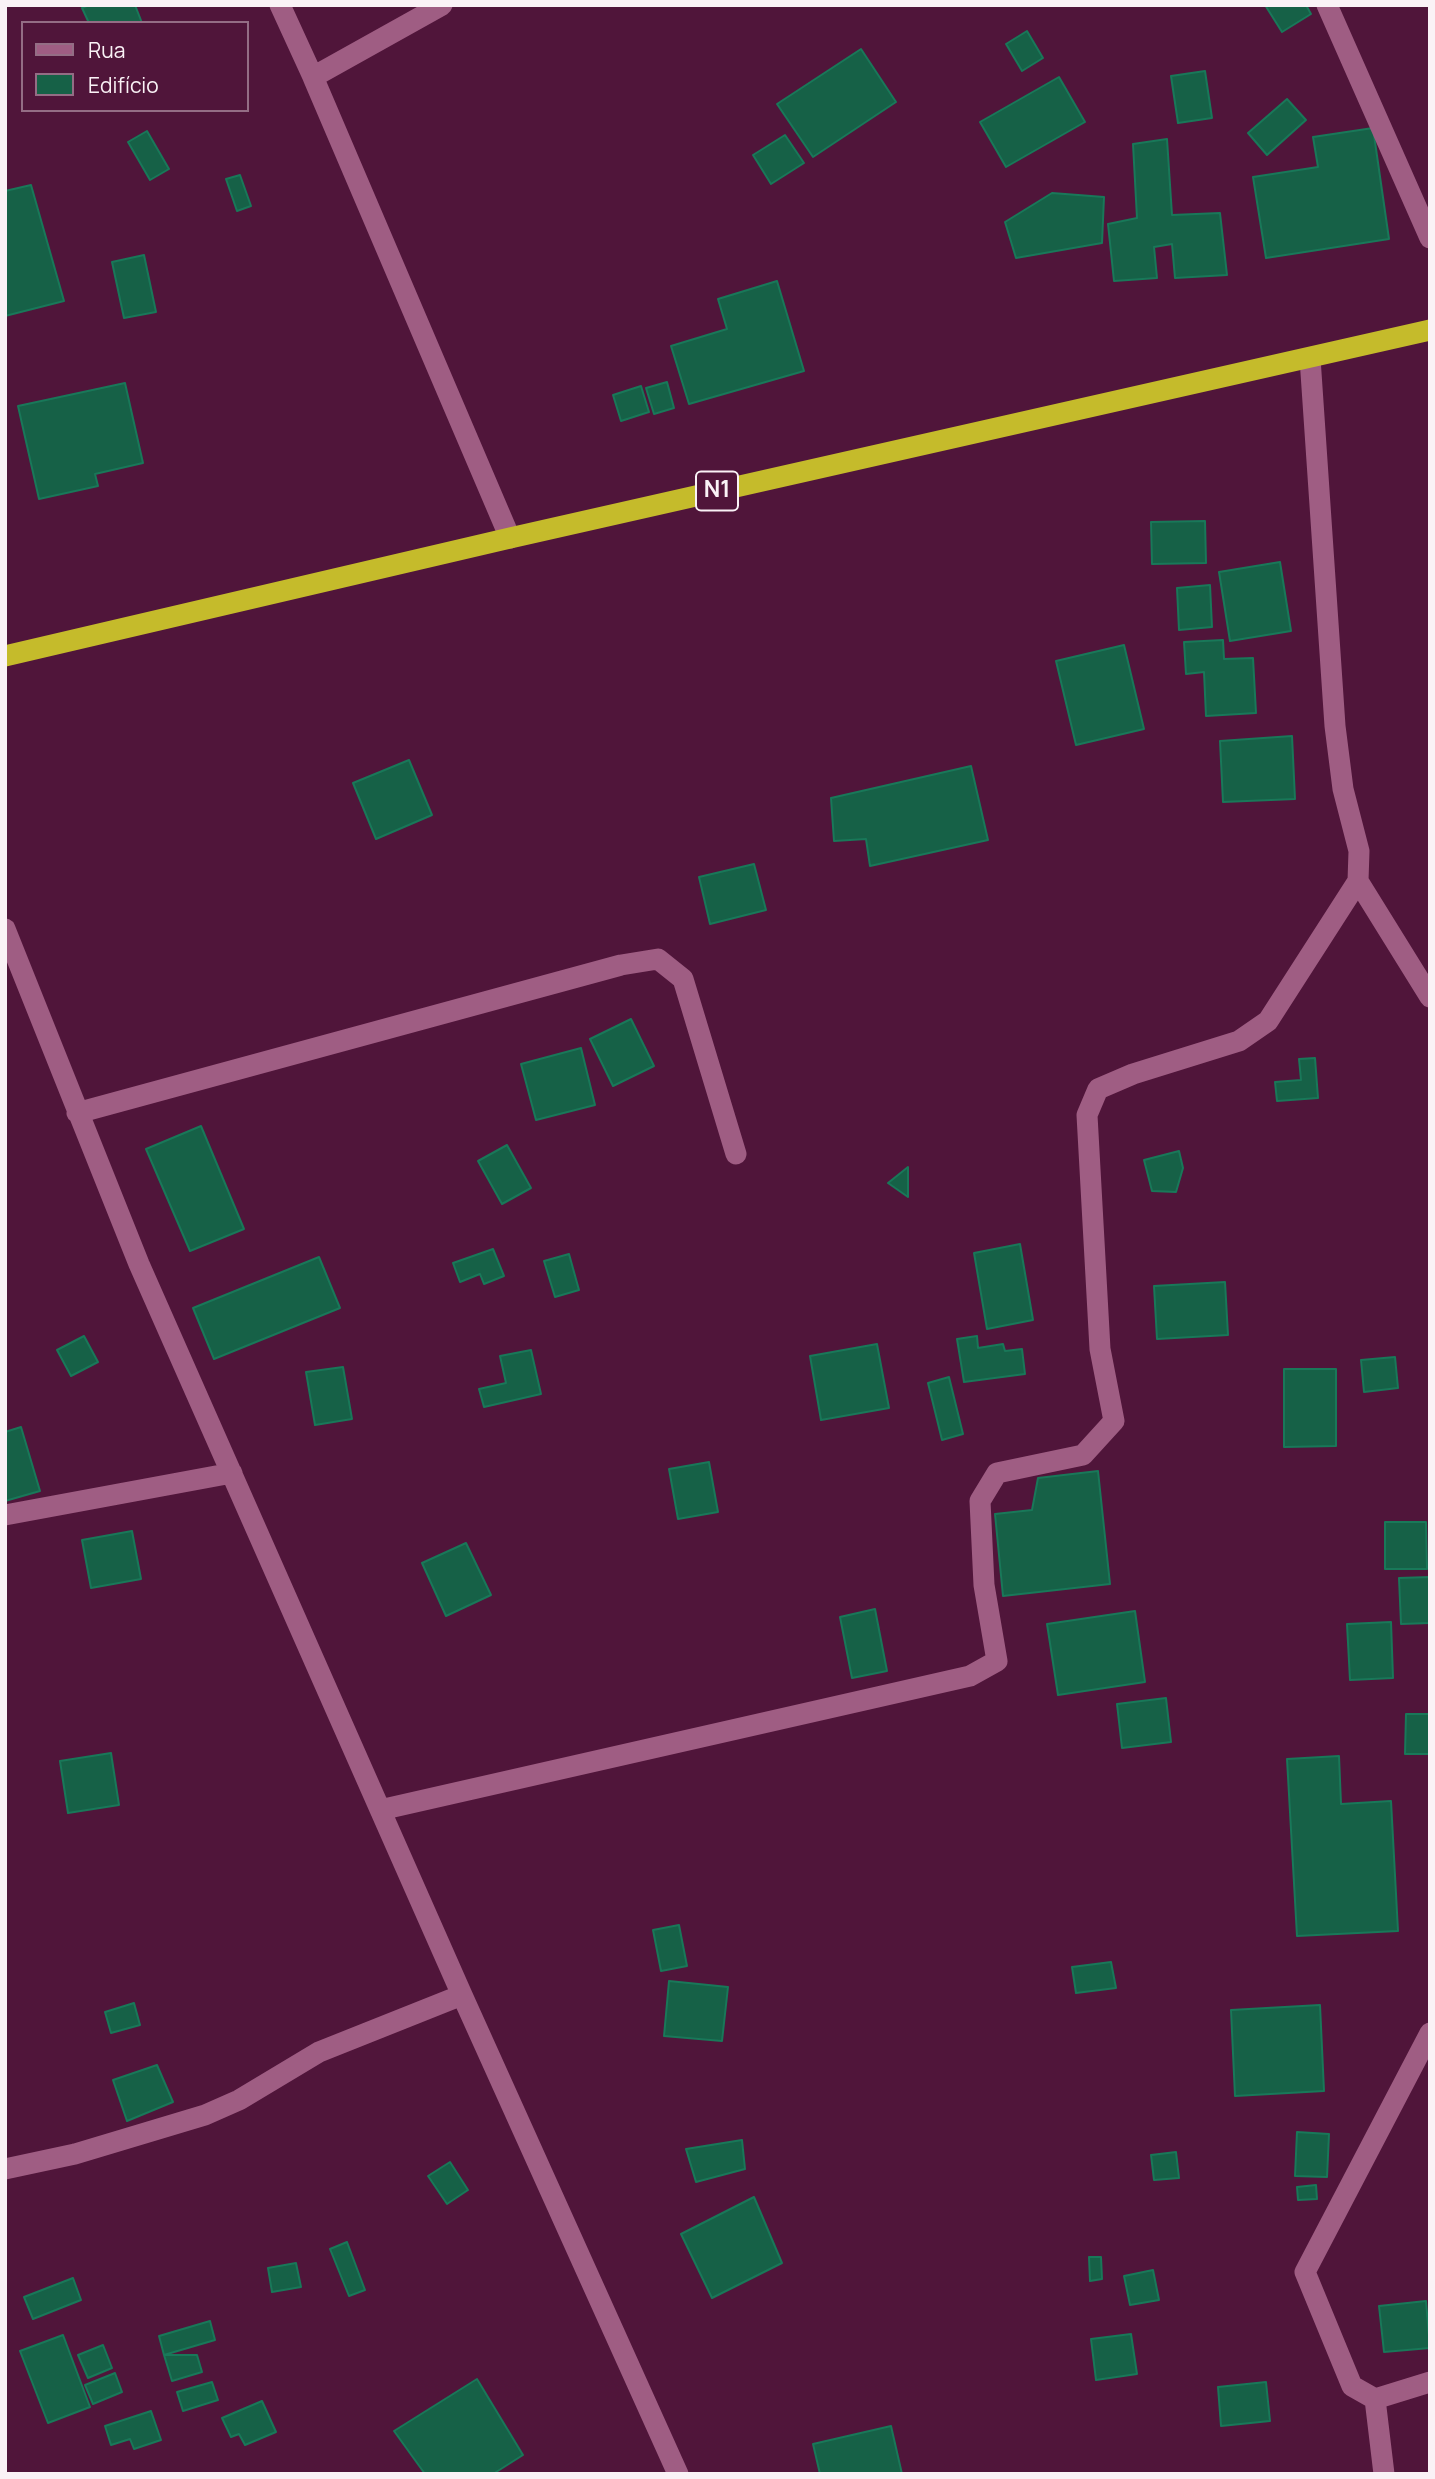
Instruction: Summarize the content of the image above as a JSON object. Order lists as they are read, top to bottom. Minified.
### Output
{"streets":{"highway":["N1"]},"legend":["Rua","Edifício"]}
